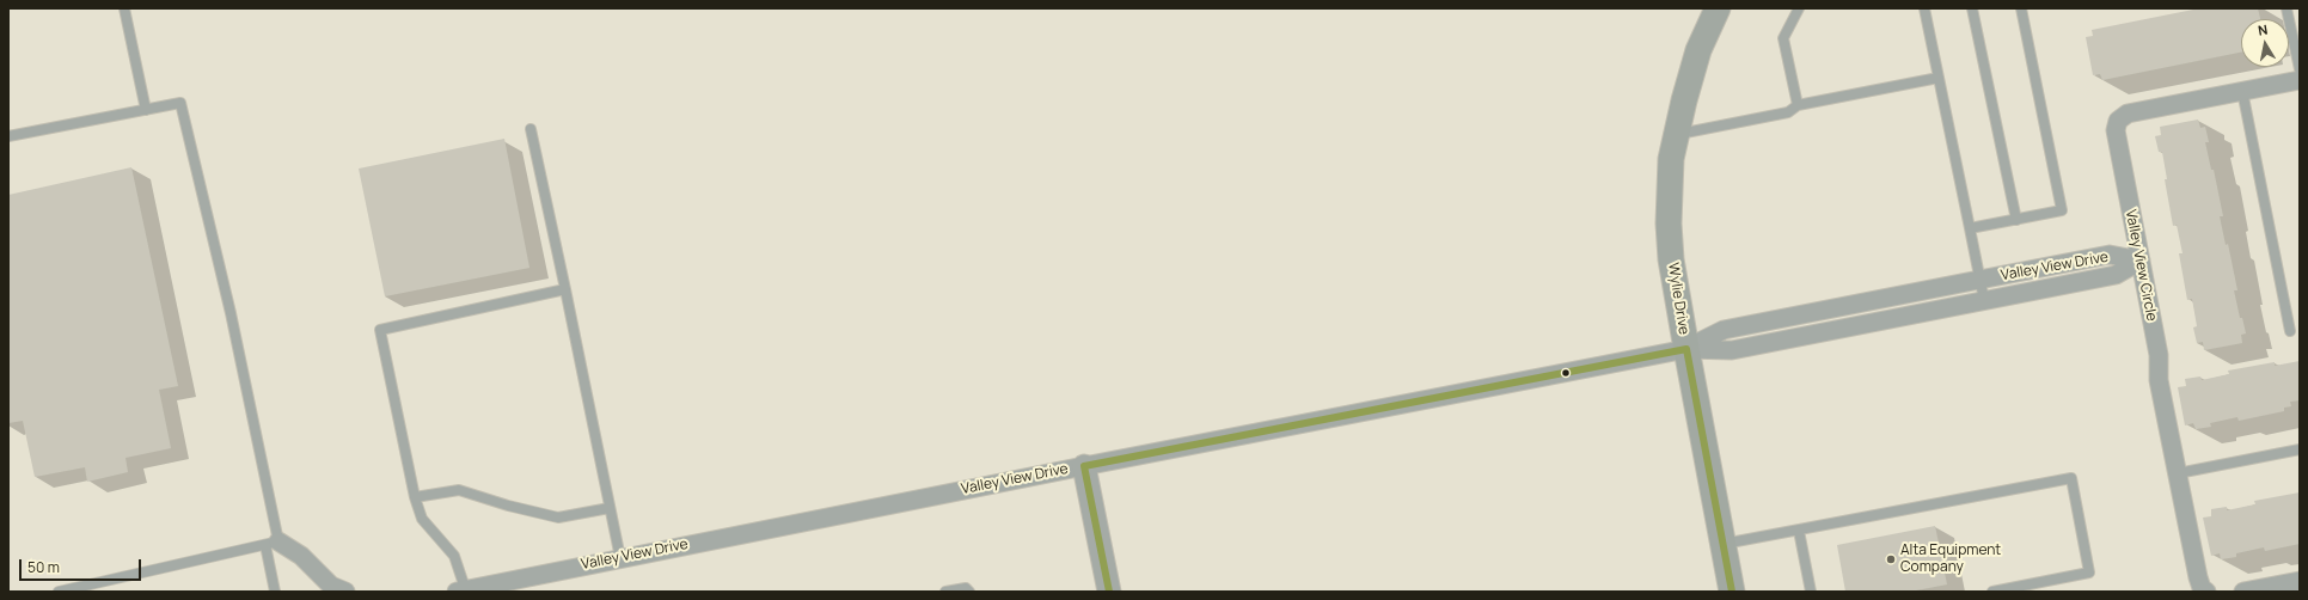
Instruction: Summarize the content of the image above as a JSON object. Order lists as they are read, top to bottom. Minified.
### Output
{"streets":{"main road":["Wylie Drive"],"street":["Valley View Circle","Valley View Drive"]},"crossings":[["Valley View Circle","Valley View Drive"],["Valley View Drive","Wylie Drive"]],"places":["Alta Equipment Company"],"scale_bar":"50 m","north":"top"}
